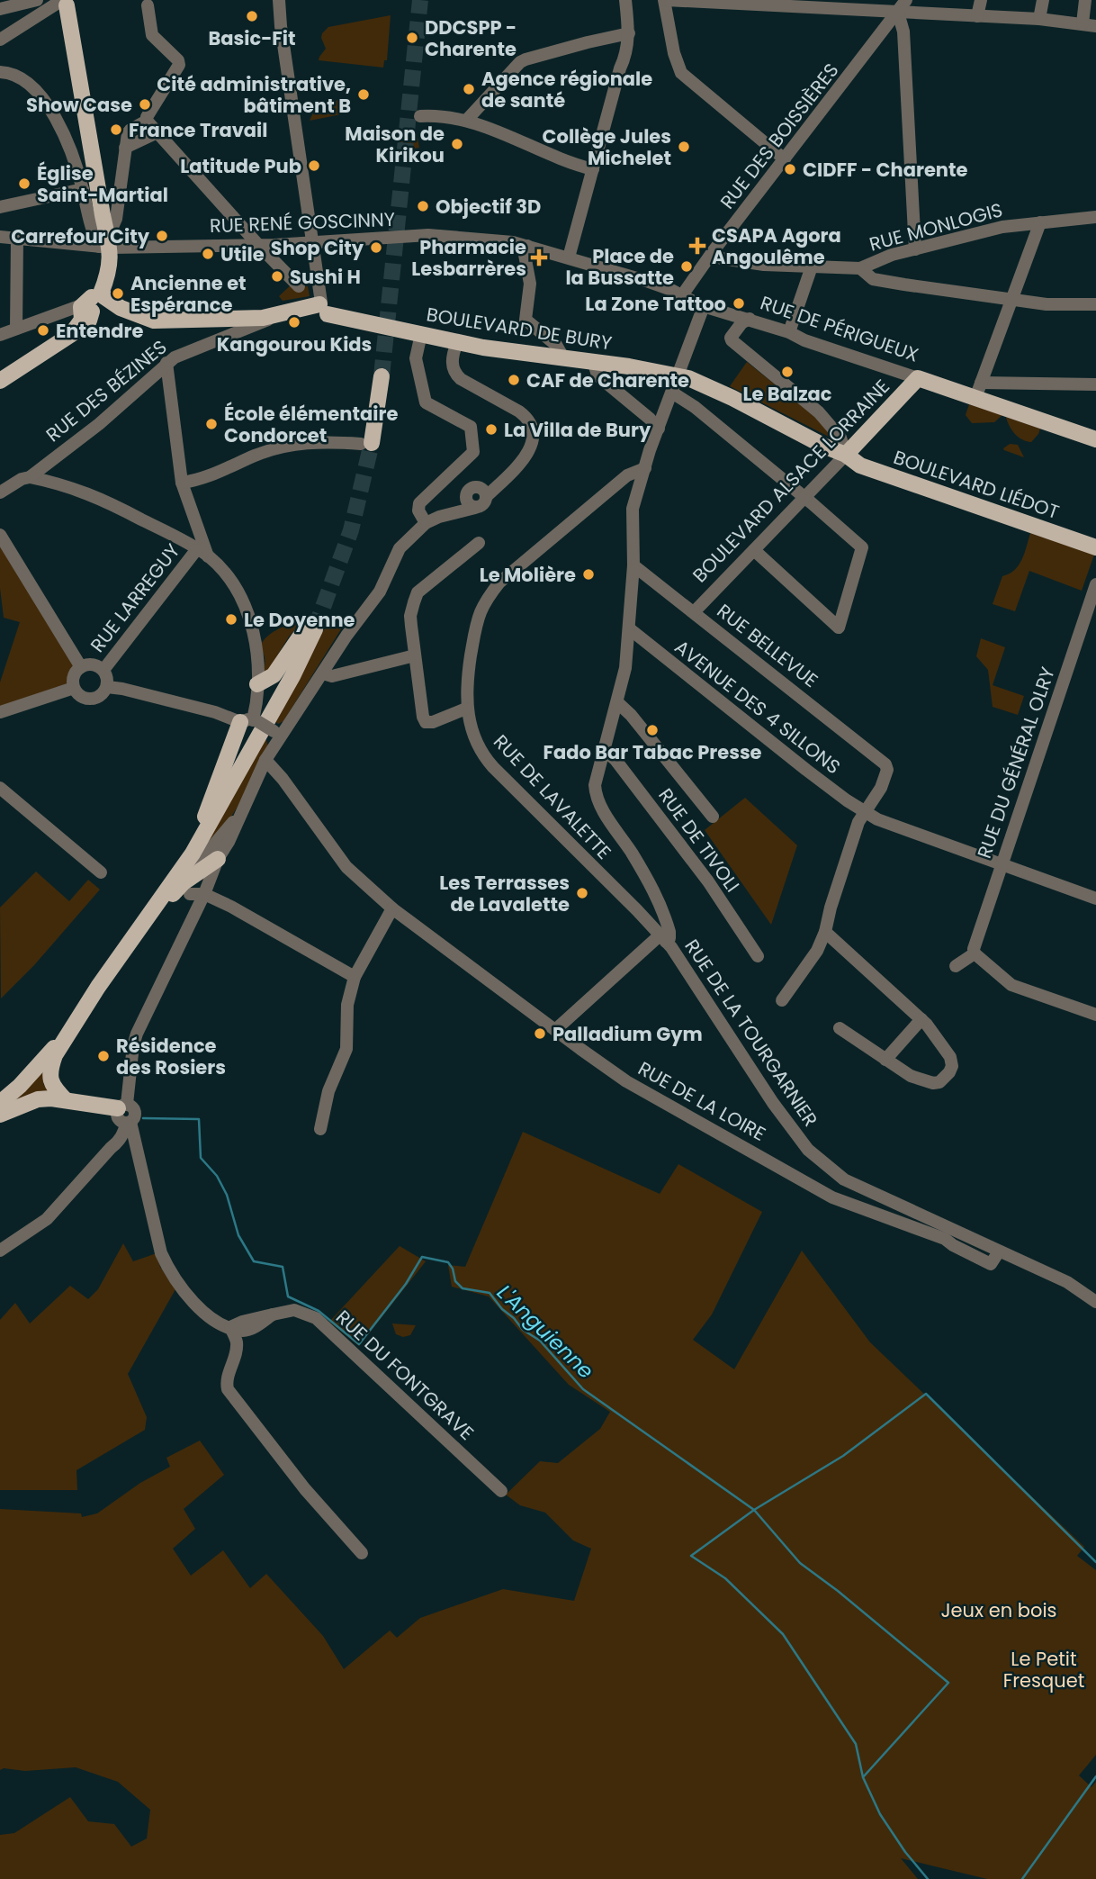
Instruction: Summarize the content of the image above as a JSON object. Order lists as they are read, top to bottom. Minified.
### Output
{"streets":{"main road":["BOULEVARD DE BURY","RUE DE PÉRIGUEUX","BOULEVARD ALSACE LORRAINE","BOULEVARD LIÉDOT"],"street":["RUE DES BOISSIÈRES","RUE RENÉ GOSCINNY","RUE MONLOGIS","RUE DES BÉZINES","RUE LARREGUY","RUE BELLEVUE","AVENUE DES 4 SILLONS","RUE DU GÉNÉRAL OLRY","RUE DE LAVALETTE","RUE DE TIVOLI","RUE DE LA TOURGARNIER","RUE DE LA LOIRE","RUE DU FONTGRAVE"]},"crossings":[["RUE DES BOISSIÈRES","RUE MONLOGIS"],["RUE DES BOISSIÈRES","RUE DE PÉRIGUEUX"],["RUE RENÉ GOSCINNY","RUE DE PÉRIGUEUX"],["BOULEVARD DE BURY","BOULEVARD ALSACE LORRAINE"],["BOULEVARD DE BURY","BOULEVARD LIÉDOT"],["BOULEVARD DE BURY","RUE DE LA TOURGARNIER"],["RUE DE PÉRIGUEUX","BOULEVARD ALSACE LORRAINE"],["RUE DE PÉRIGUEUX","RUE DE LA TOURGARNIER"],["BOULEVARD ALSACE LORRAINE","BOULEVARD LIÉDOT"],["BOULEVARD ALSACE LORRAINE","RUE BELLEVUE"],["RUE BELLEVUE","RUE DE LA TOURGARNIER"],["AVENUE DES 4 SILLONS","RUE DU GÉNÉRAL OLRY"],["AVENUE DES 4 SILLONS","RUE DE LA TOURGARNIER"],["RUE DE LAVALETTE","RUE DE LA TOURGARNIER"],["RUE DE TIVOLI","RUE DE LA TOURGARNIER"],["RUE DE LA TOURGARNIER","RUE DE LA LOIRE"]],"water":["L'Anguienne"],"parks":["Jeux en bois","Le Petit Fresquet"],"places":{"other":["Basic-Fit","DDCSPP - Charente","Agence régionale de santé","Cité administrative, bâtiment B","Show Case","France Travail","Maison de Kirikou","Collège Jules Michelet","Latitude Pub","CIDFF - Charente","Église Saint-Martial","Objectif 3D","Carrefour City","Shop City","Utile","Place de la Bussatte","Sushi H","Ancienne et Espérance","La Zone Tattoo","Kangourou Kids","Entendre","Le Balzac","CAF de Charente","École élémentaire Condorcet","La Villa de Bury","Le Molière","Le Doyenne","Fado Bar Tabac Presse","Les Terrasses de Lavalette","Palladium Gym","Résidence des Rosiers"],"health":["CSAPA Agora Angoulême","Pharmacie Lesbarrères"]}}
